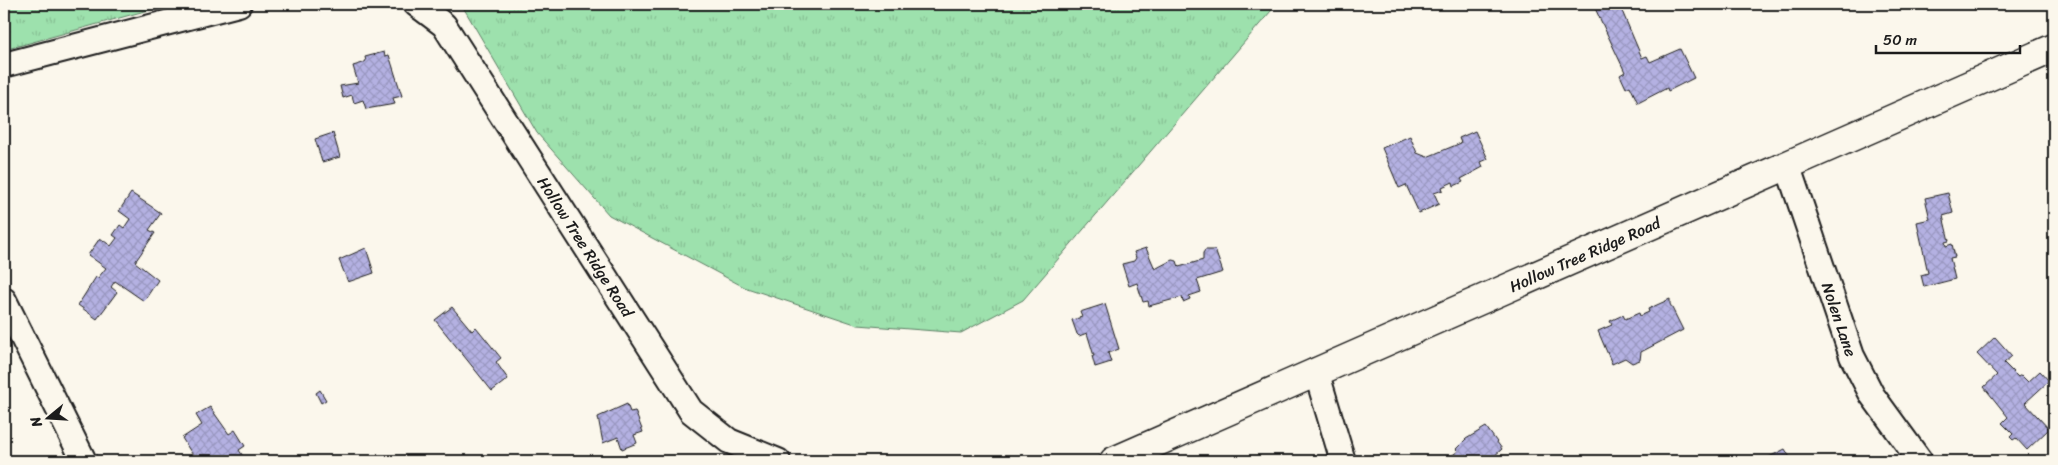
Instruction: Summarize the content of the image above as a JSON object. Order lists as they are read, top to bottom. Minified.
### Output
{"streets":{"street":["Hollow Tree Ridge Road","Nolen Lane"]},"crossings":[["Hollow Tree Ridge Road","Nolen Lane"]],"scale_bar":"50 m","north":"left"}
